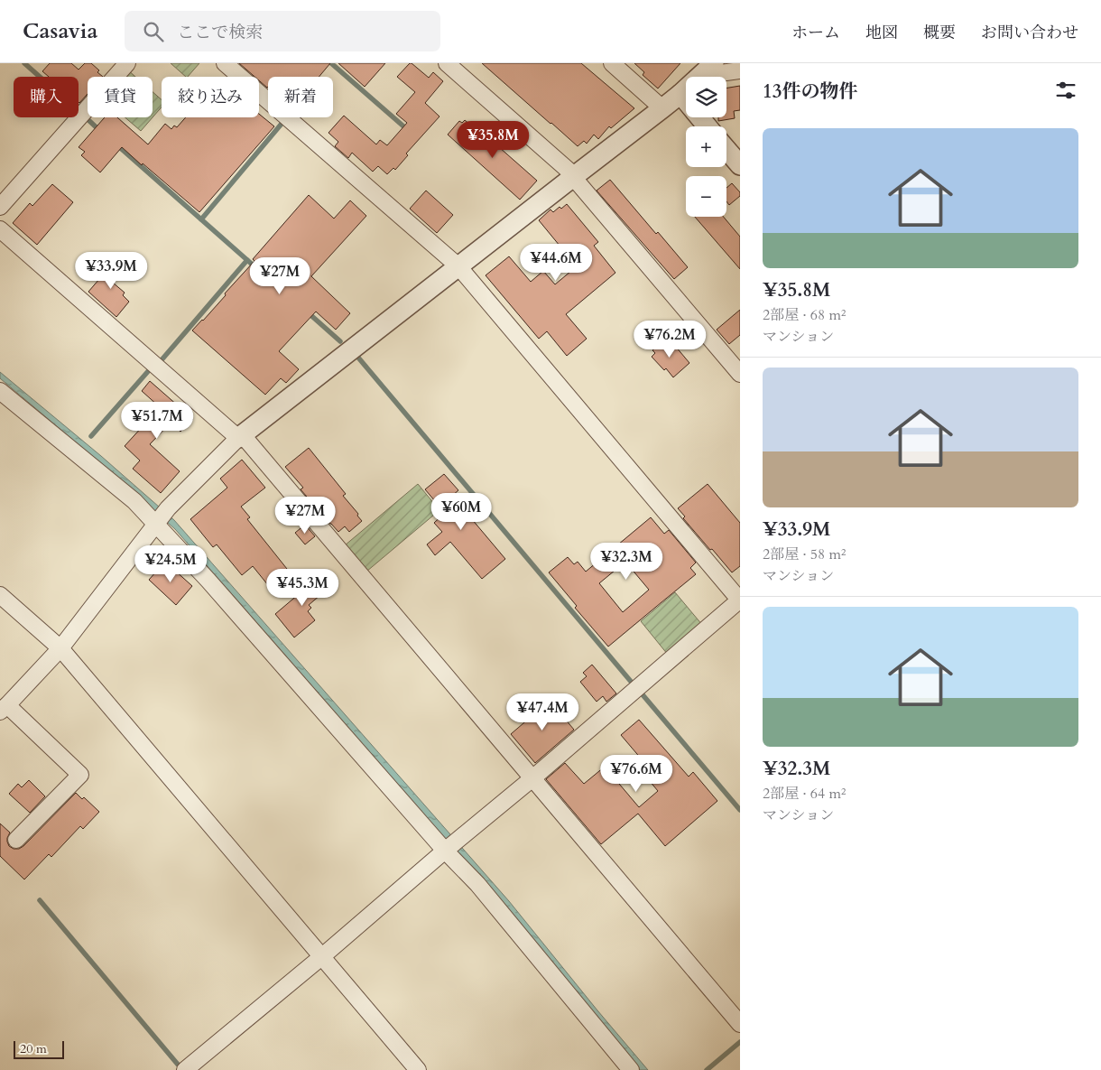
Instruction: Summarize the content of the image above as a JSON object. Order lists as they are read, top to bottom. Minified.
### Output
{"scale_bar":"20 m","page":{"header":"Casavia","search":"ここで検索","nav":["ホーム","地図","概要","お問い合わせ"],"heading":"13件の物件","map_buttons":["+","−"],"chip":["購入","賃貸","絞り込み","新着"],"list":[{"name":"¥35.8M","note":"2部屋 · 68 m² · マンション"},{"name":"¥33.9M","note":"2部屋 · 58 m² · マンション"},{"name":"¥32.3M","note":"2部屋 · 64 m² · マンション"}],"price":["¥35.8M","¥44.6M","¥33.9M","¥27M","¥76.2M","¥51.7M","¥60M","¥27M","¥32.3M","¥24.5M","¥45.3M","¥47.4M","¥76.6M"],"scale":"20 m"}}
